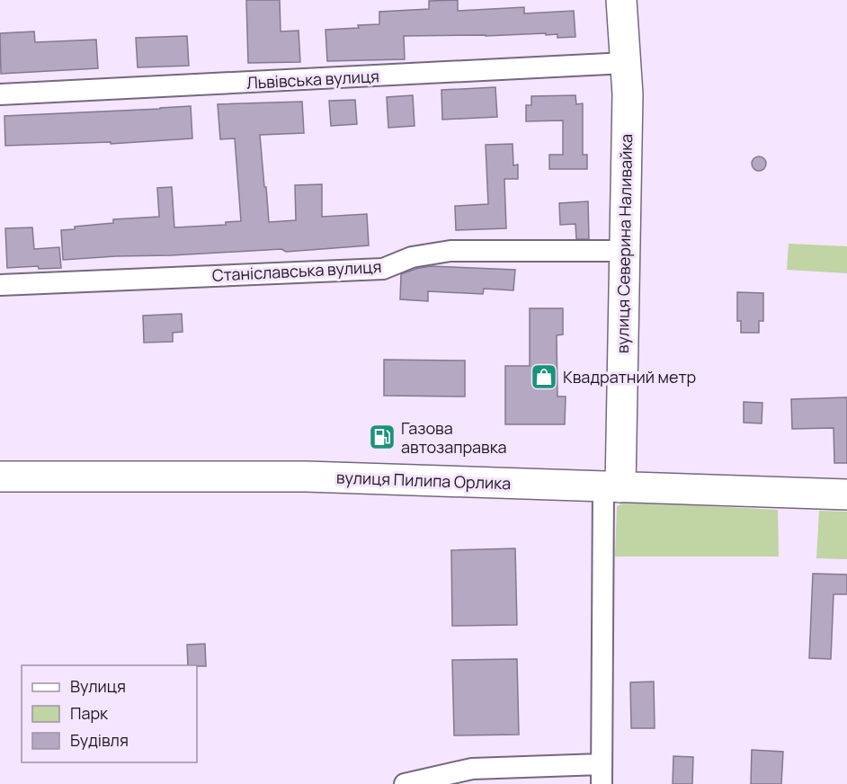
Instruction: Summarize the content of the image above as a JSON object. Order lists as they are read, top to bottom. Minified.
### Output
{"streets":{"main road":["вулиця Северина Наливайка","вулиця Пилипа Орлика"],"street":["Львівська вулиця","Станіславська вулиця"]},"crossings":[["Львівська вулиця","вулиця Северина Наливайка"],["вулиця Северина Наливайка","Станіславська вулиця"],["вулиця Северина Наливайка","вулиця Пилипа Орлика"]],"places":{"shop":["Квадратний метр"],"fuel station":["Газова автозаправка"]},"legend":["Вулиця","Парк","Будівля"]}
